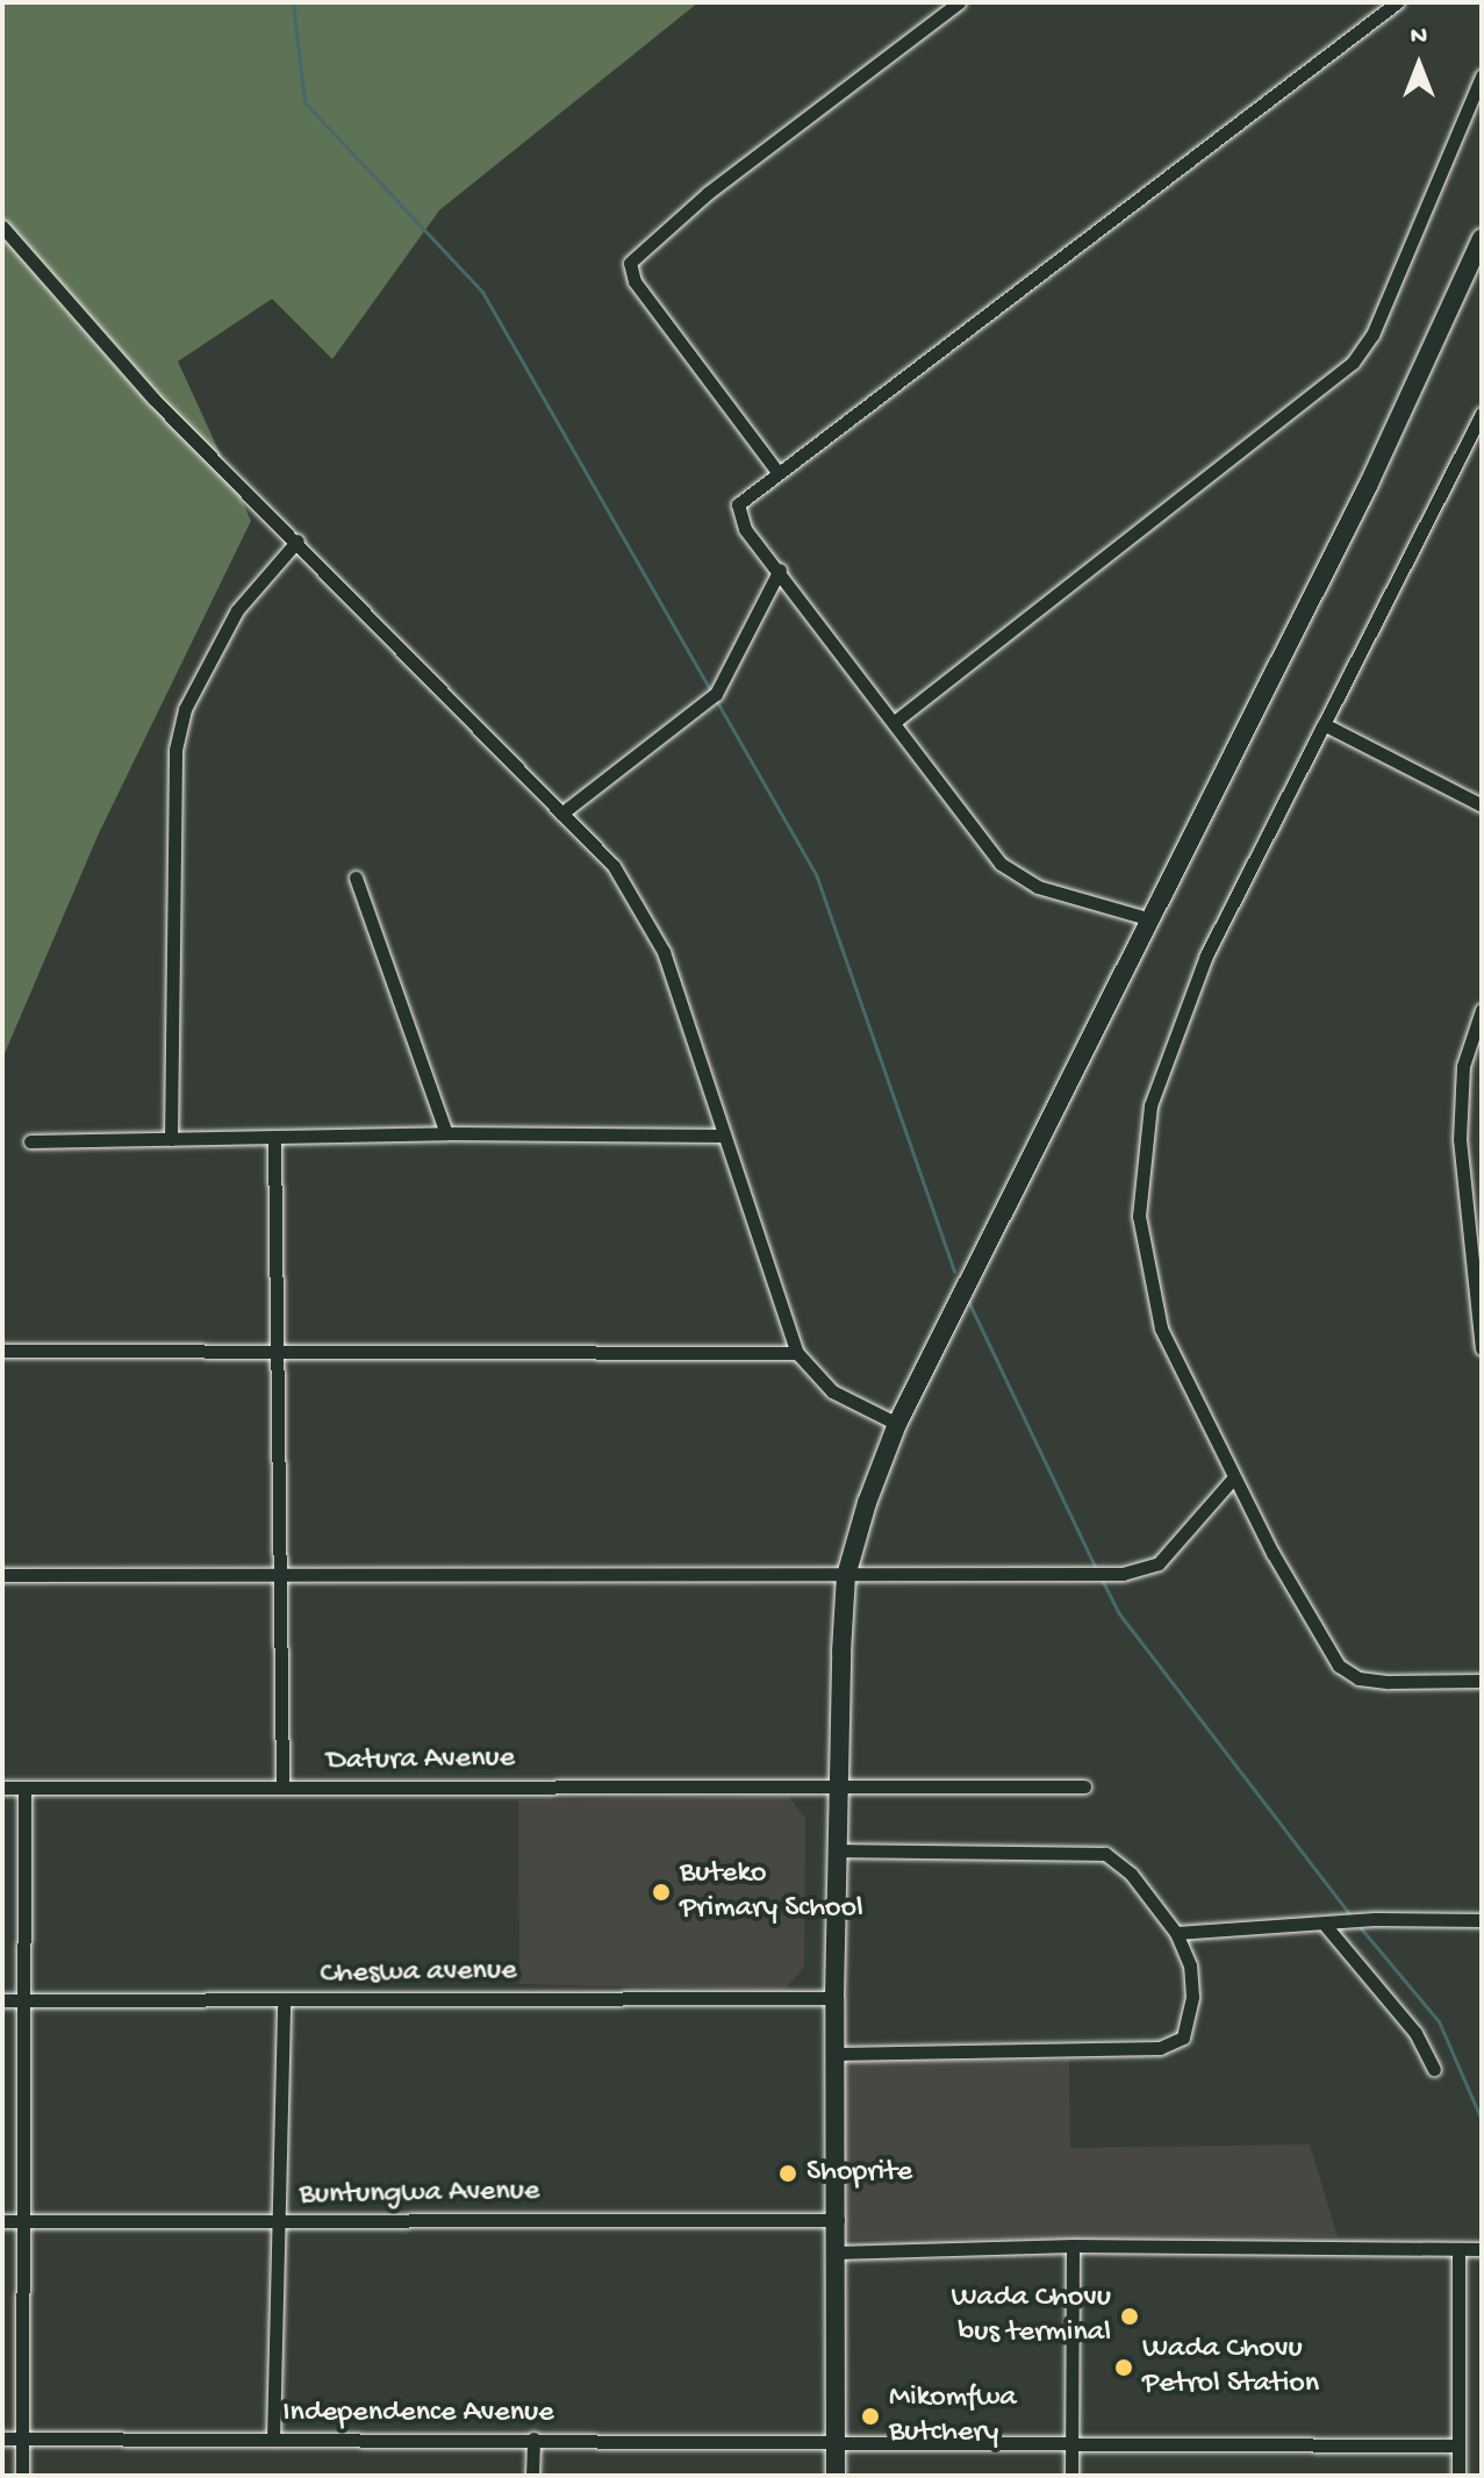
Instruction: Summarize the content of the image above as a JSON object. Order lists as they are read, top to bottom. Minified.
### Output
{"streets":{"street":["Datura Avenue","Cheswa avenue","Buntungwa Avenue","Independence Avenue"]},"places":["Buteko Primary School","Shoprite","Wada Chovu bus terminal","Wada Chovu Petrol Station","Mikomfwa Butchery"],"north":"top"}
